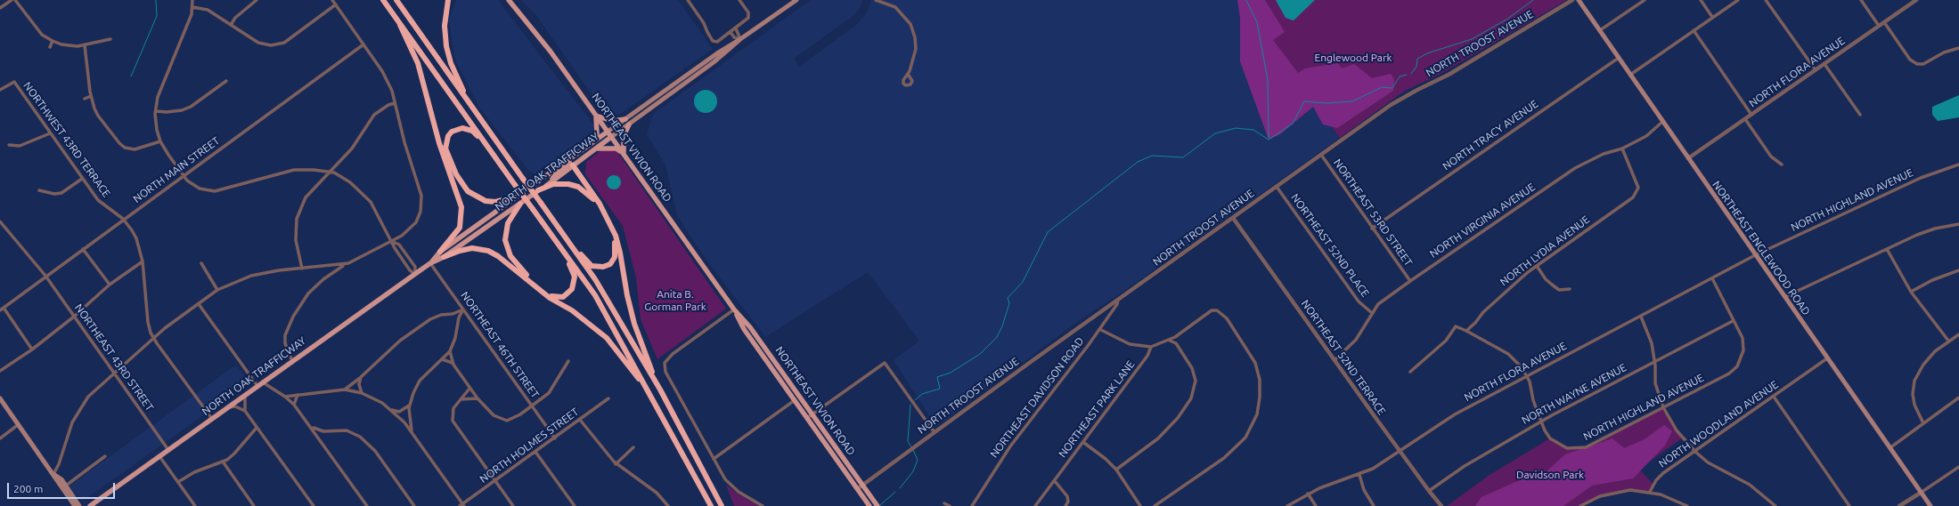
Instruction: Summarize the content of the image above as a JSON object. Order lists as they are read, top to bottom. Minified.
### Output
{"streets":{"main road":["NORTHEAST VIVION ROAD","NORTH OAK TRAFFICWAY","NORTHEAST ENGLEWOOD ROAD"],"street":["NORTH TROOST AVENUE","NORTH FLORA AVENUE","NORTH TRACY AVENUE","NORTHWEST 43RD TERRACE","NORTH MAIN STREET","NORTH HIGHLAND AVENUE","NORTHEAST 53RD STREET","NORTH VIRGINIA AVENUE","NORTHEAST 52ND PLACE","NORTH LYDIA AVENUE","NORTHEAST 46TH STREET","NORTHEAST 43RD STREET","NORTHEAST 52ND TERRACE","NORTH WAYNE AVENUE","NORTHEAST DAVIDSON ROAD","NORTHEAST PARK LANE","NORTH WOODLAND AVENUE","NORTH HOLMES STREET"]},"crossings":[["NORTH TROOST AVENUE","NORTHEAST VIVION ROAD"],["NORTH TROOST AVENUE","NORTHEAST 53RD STREET"],["NORTH TROOST AVENUE","NORTHEAST 52ND PLACE"],["NORTH TROOST AVENUE","NORTHEAST 52ND TERRACE"],["NORTH TROOST AVENUE","NORTHEAST DAVIDSON ROAD"],["NORTH FLORA AVENUE","NORTH HIGHLAND AVENUE"],["NORTH FLORA AVENUE","NORTHEAST ENGLEWOOD ROAD"],["NORTH FLORA AVENUE","NORTHEAST 52ND TERRACE"],["NORTH TRACY AVENUE","NORTHEAST 53RD STREET"],["NORTH TRACY AVENUE","NORTHEAST ENGLEWOOD ROAD"],["NORTHWEST 43RD TERRACE","NORTH MAIN STREET"],["NORTHEAST VIVION ROAD","NORTH OAK TRAFFICWAY"],["NORTH MAIN STREET","NORTHEAST 43RD STREET"],["NORTH OAK TRAFFICWAY","NORTHEAST 46TH STREET"],["NORTH OAK TRAFFICWAY","NORTHEAST 43RD STREET"],["NORTH HIGHLAND AVENUE","NORTHEAST ENGLEWOOD ROAD"],["NORTH HIGHLAND AVENUE","NORTH WAYNE AVENUE"],["NORTHEAST 53RD STREET","NORTH VIRGINIA AVENUE"],["NORTH VIRGINIA AVENUE","NORTHEAST 52ND PLACE"],["NORTH VIRGINIA AVENUE","NORTHEAST ENGLEWOOD ROAD"],["NORTH VIRGINIA AVENUE","NORTH LYDIA AVENUE"],["NORTH VIRGINIA AVENUE","NORTHEAST 52ND TERRACE"],["NORTHEAST ENGLEWOOD ROAD","NORTH WOODLAND AVENUE"],["NORTHEAST 46TH STREET","NORTH HOLMES STREET"],["NORTHEAST 52ND TERRACE","NORTH WAYNE AVENUE"]],"parks":["Englewood Park","Anita B. Gorman Park","Davidson Park"],"scale_bar":"200 m"}
